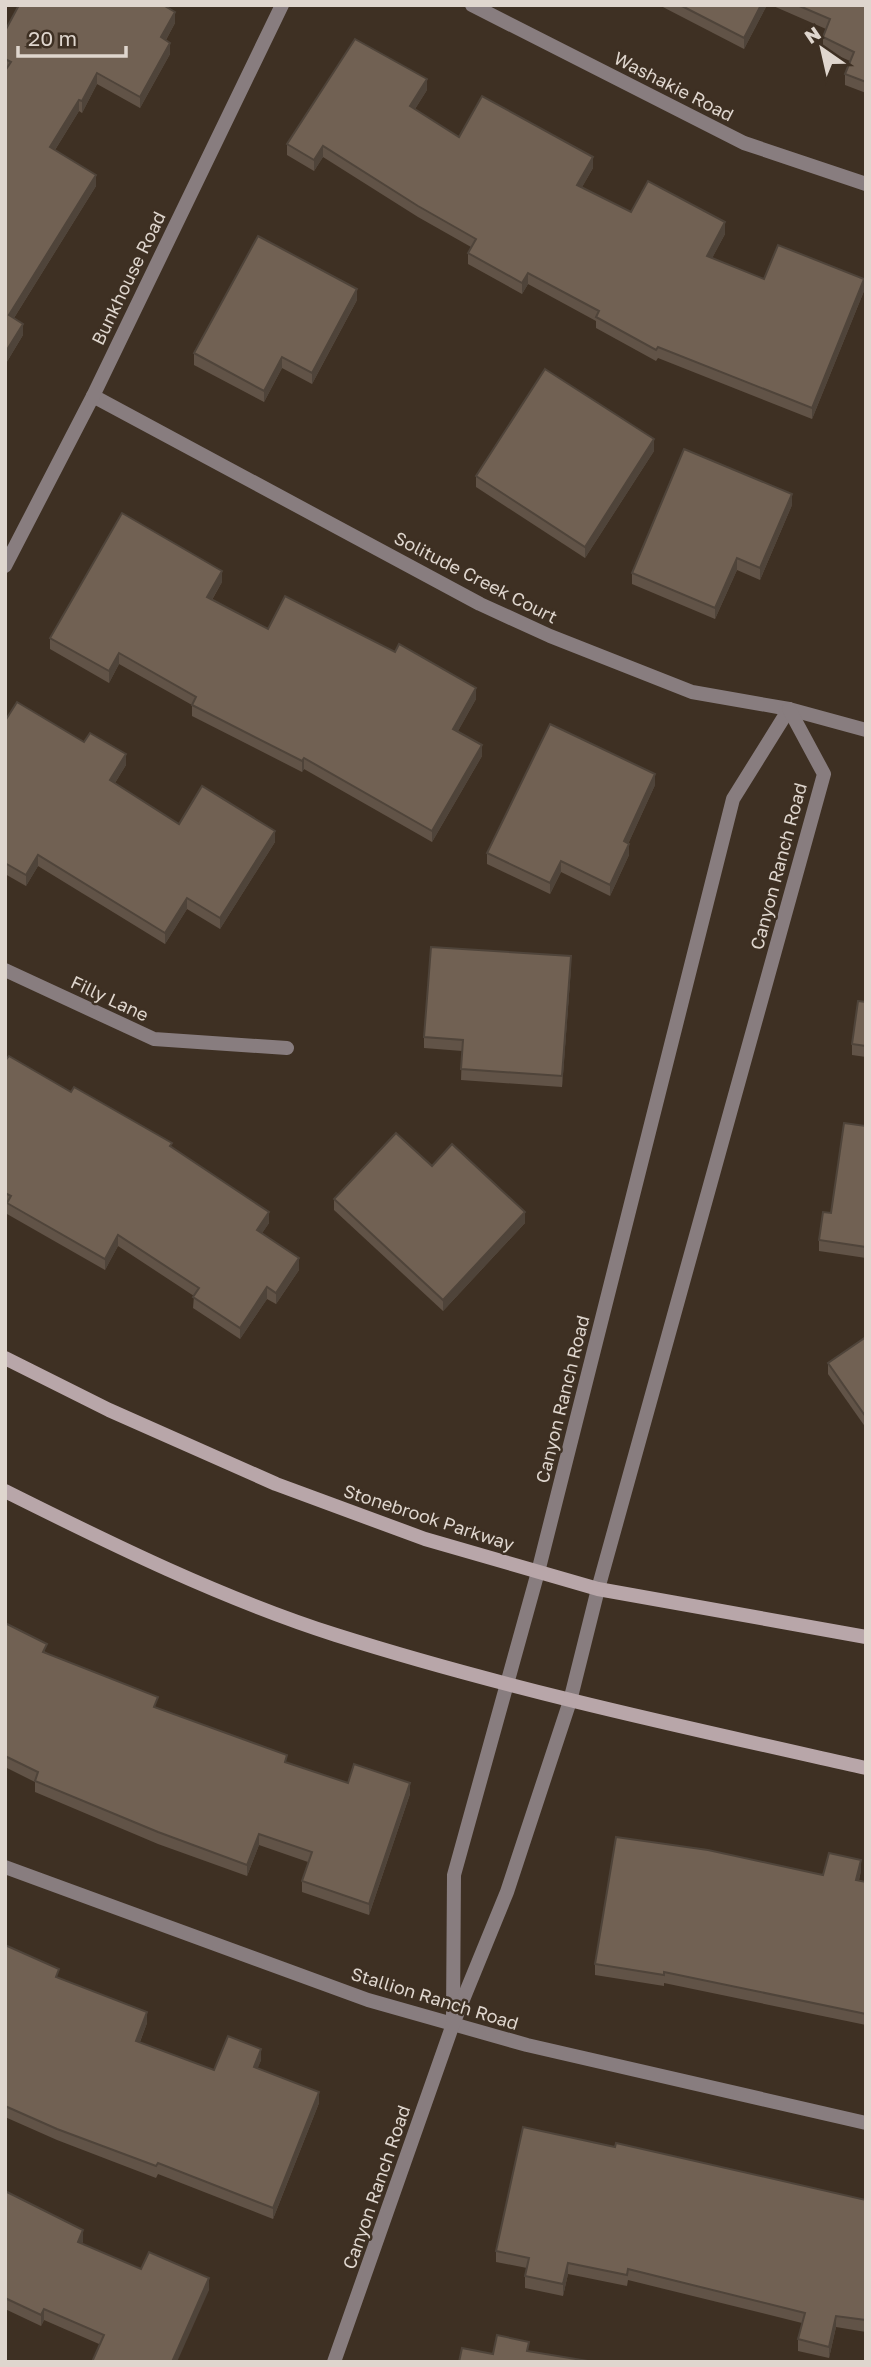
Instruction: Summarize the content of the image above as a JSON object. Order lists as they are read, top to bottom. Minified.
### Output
{"streets":{"main road":["Stonebrook Parkway"],"street":["Washakie Road","Bunkhouse Road","Solitude Creek Court","Canyon Ranch Road","Filly Lane","Stallion Ranch Road"]},"crossings":[["Bunkhouse Road","Solitude Creek Court"],["Solitude Creek Court","Canyon Ranch Road"],["Canyon Ranch Road","Stonebrook Parkway"],["Canyon Ranch Road","Stallion Ranch Road"]],"scale_bar":"20 m","north":"top left"}
